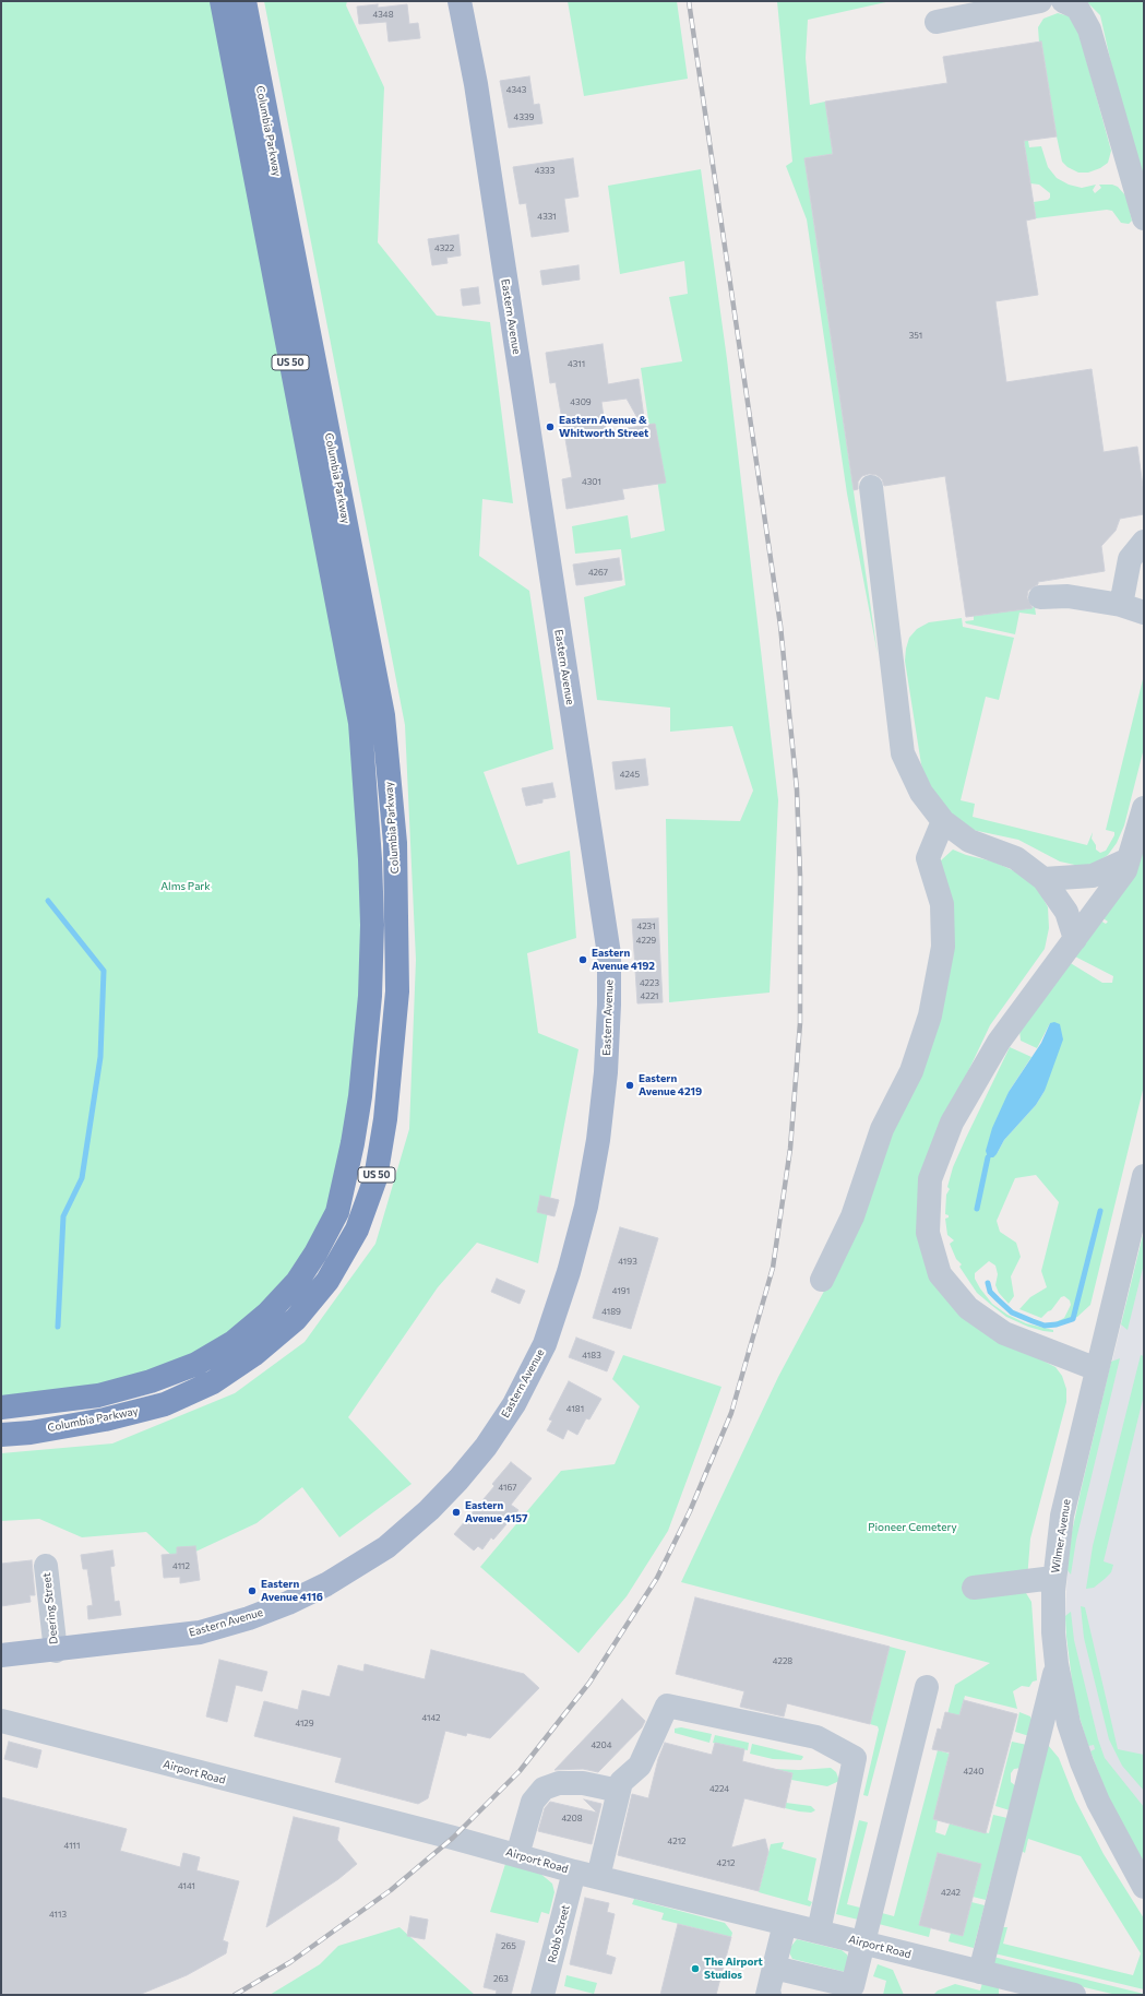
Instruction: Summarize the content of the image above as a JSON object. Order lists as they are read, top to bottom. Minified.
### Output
{"streets":{"highway":["Columbia Parkway","US 50"],"main road":["Eastern Avenue"],"street":["Wilmer Avenue","Deering Street","Airport Road","Robb Street"]},"crossings":[["Eastern Avenue","Deering Street"],["Airport Road","Robb Street"]],"parks":["Alms Park","Pioneer Cemetery"],"places":["Eastern Avenue & Whitworth Street","Eastern Avenue 4192","Eastern Avenue 4219","Eastern Avenue 4157","Eastern Avenue 4116","The Airport Studios"],"house_numbers":["4348","4343","4339","4333","4331","4322","351","4311","4309","4301","4267","4245","4231","4229","4223","4221","4193","4191","4189","4183","4181","4167","4112","4228","4142","4129","4204","4240","4224","4208","4212","4111","4212","4141","4242","4113","265","263"]}
